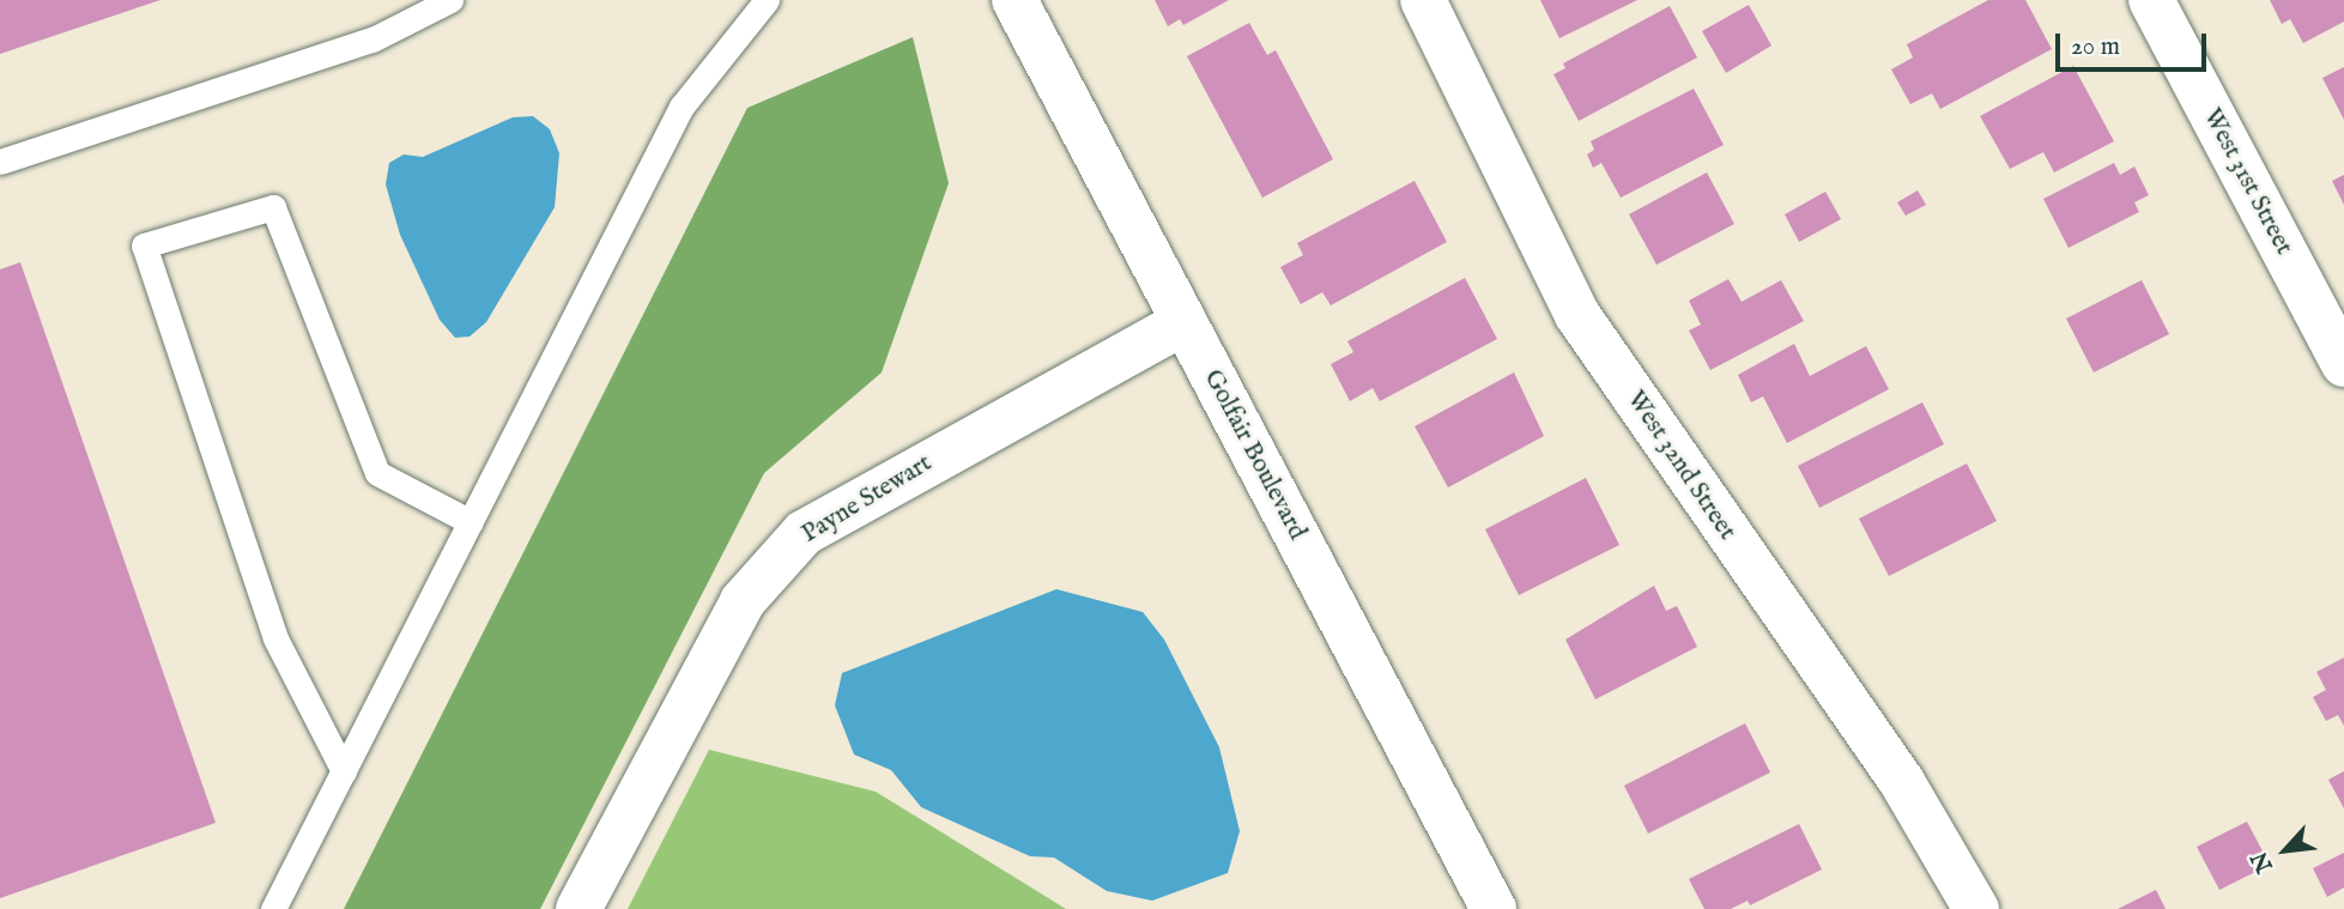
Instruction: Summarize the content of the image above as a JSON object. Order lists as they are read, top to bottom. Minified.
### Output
{"streets":{"street":["West 31st Street","Golfair Boulevard","West 32nd Street","Payne Stewart"]},"crossings":[["Golfair Boulevard","Payne Stewart"]],"scale_bar":"20 m","north":"bottom left"}
